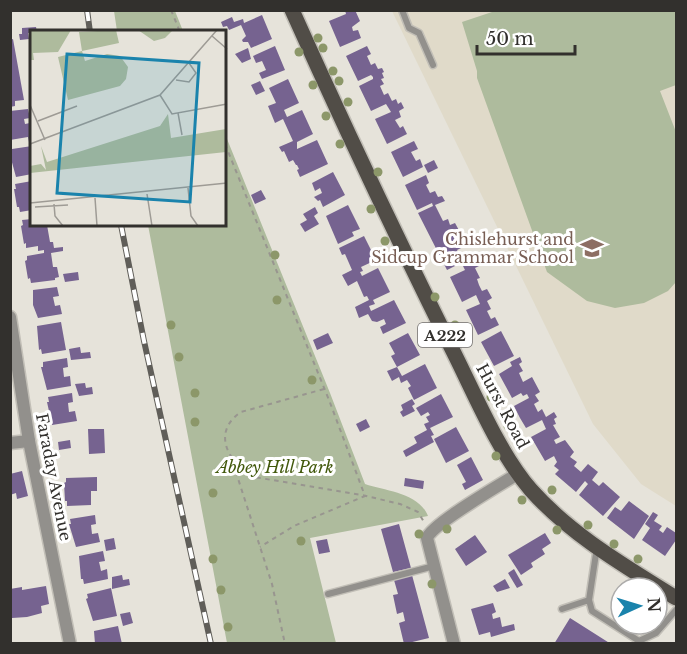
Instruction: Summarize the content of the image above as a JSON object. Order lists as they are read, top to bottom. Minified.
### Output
{"streets":{"main road":["A222","Hurst Road"],"street":["Faraday Avenue"]},"parks":["Abbey Hill Park"],"places":{"school or university":["Chislehurst and Sidcup Grammar School"]},"scale_bar":"50 m","north":"right"}
